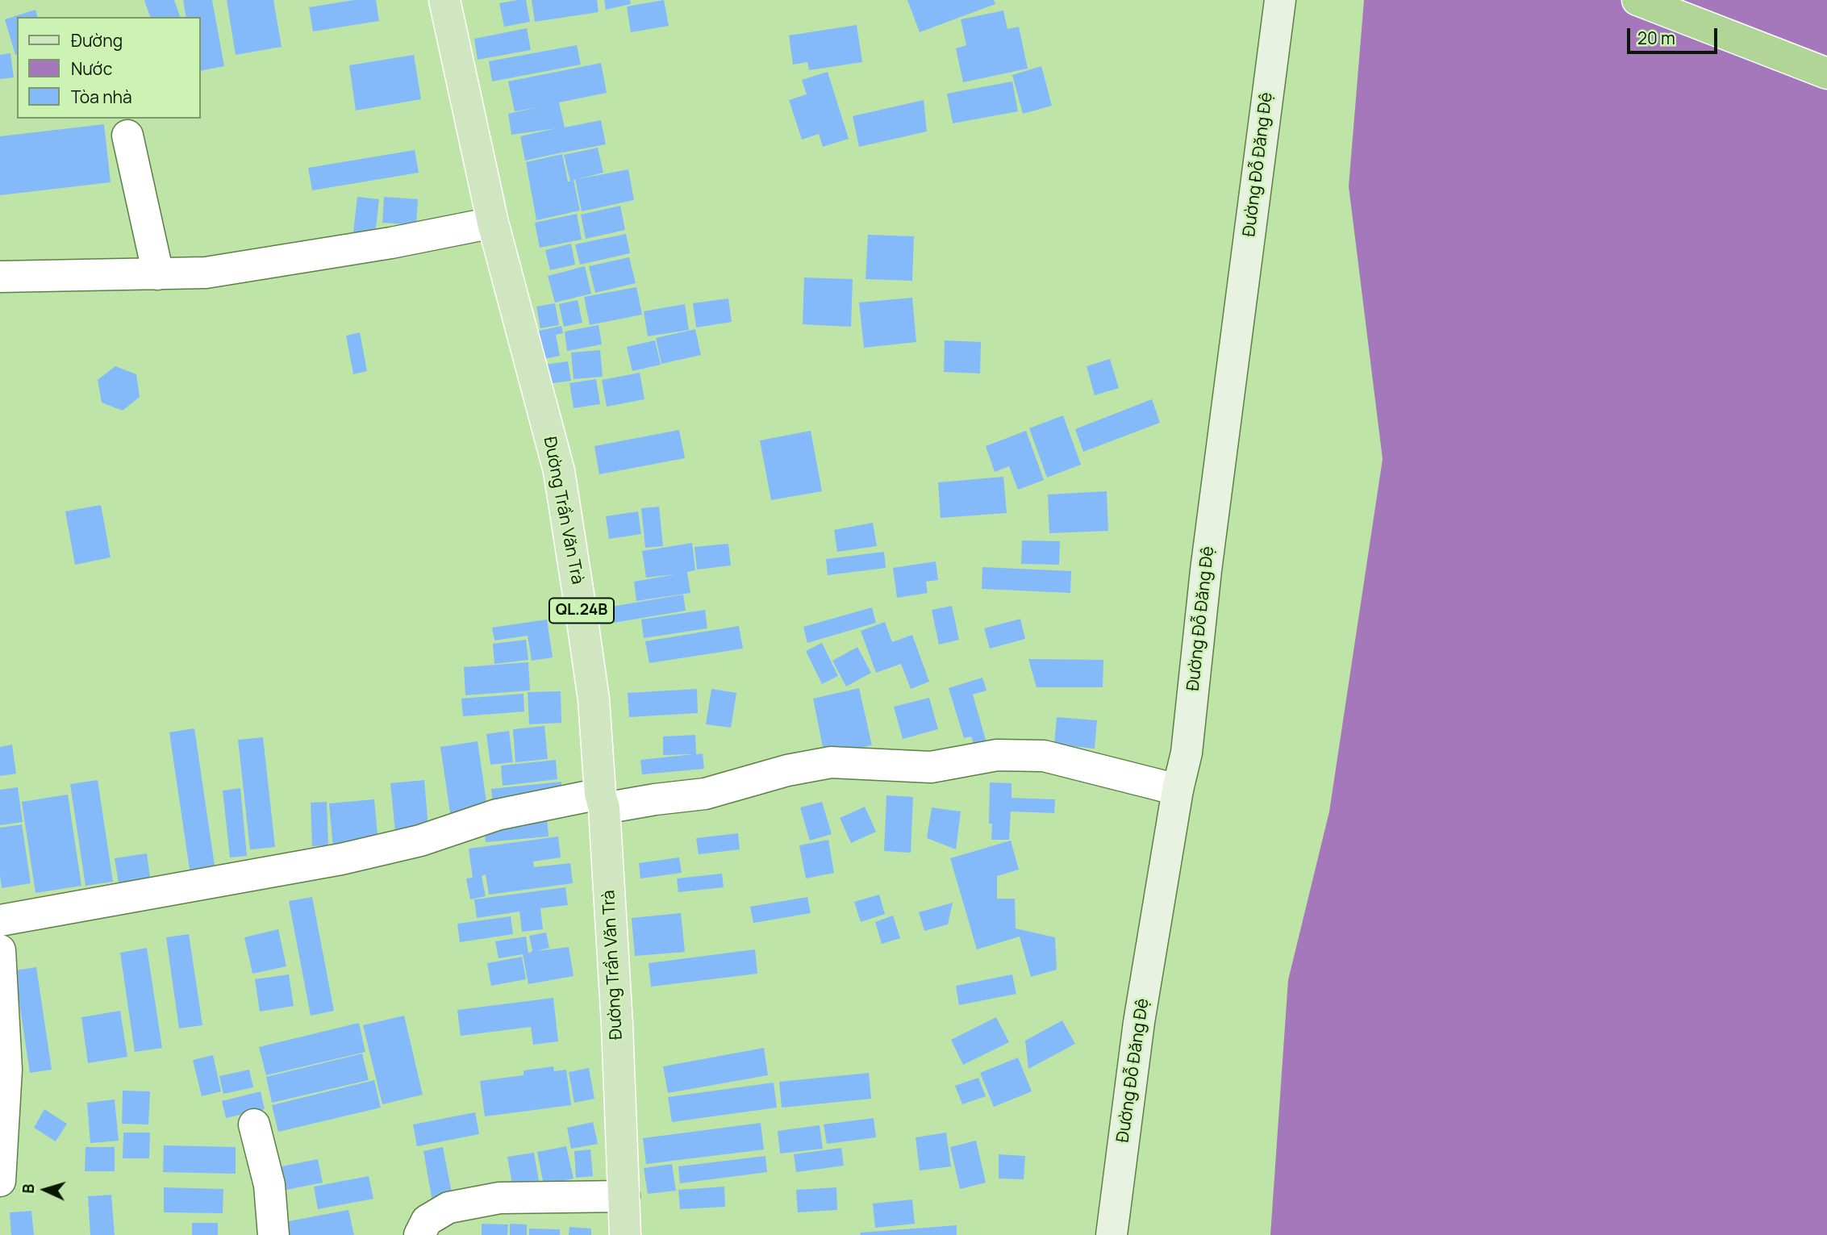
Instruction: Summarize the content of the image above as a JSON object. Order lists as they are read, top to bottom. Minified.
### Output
{"streets":{"main road":["Đường Trần Văn Trà","QL.24B"],"street":["Đường Đỗ Đăng Đệ"]},"legend":["Đường","Nước","Tòa nhà"],"scale_bar":"20 m","north":"left"}
